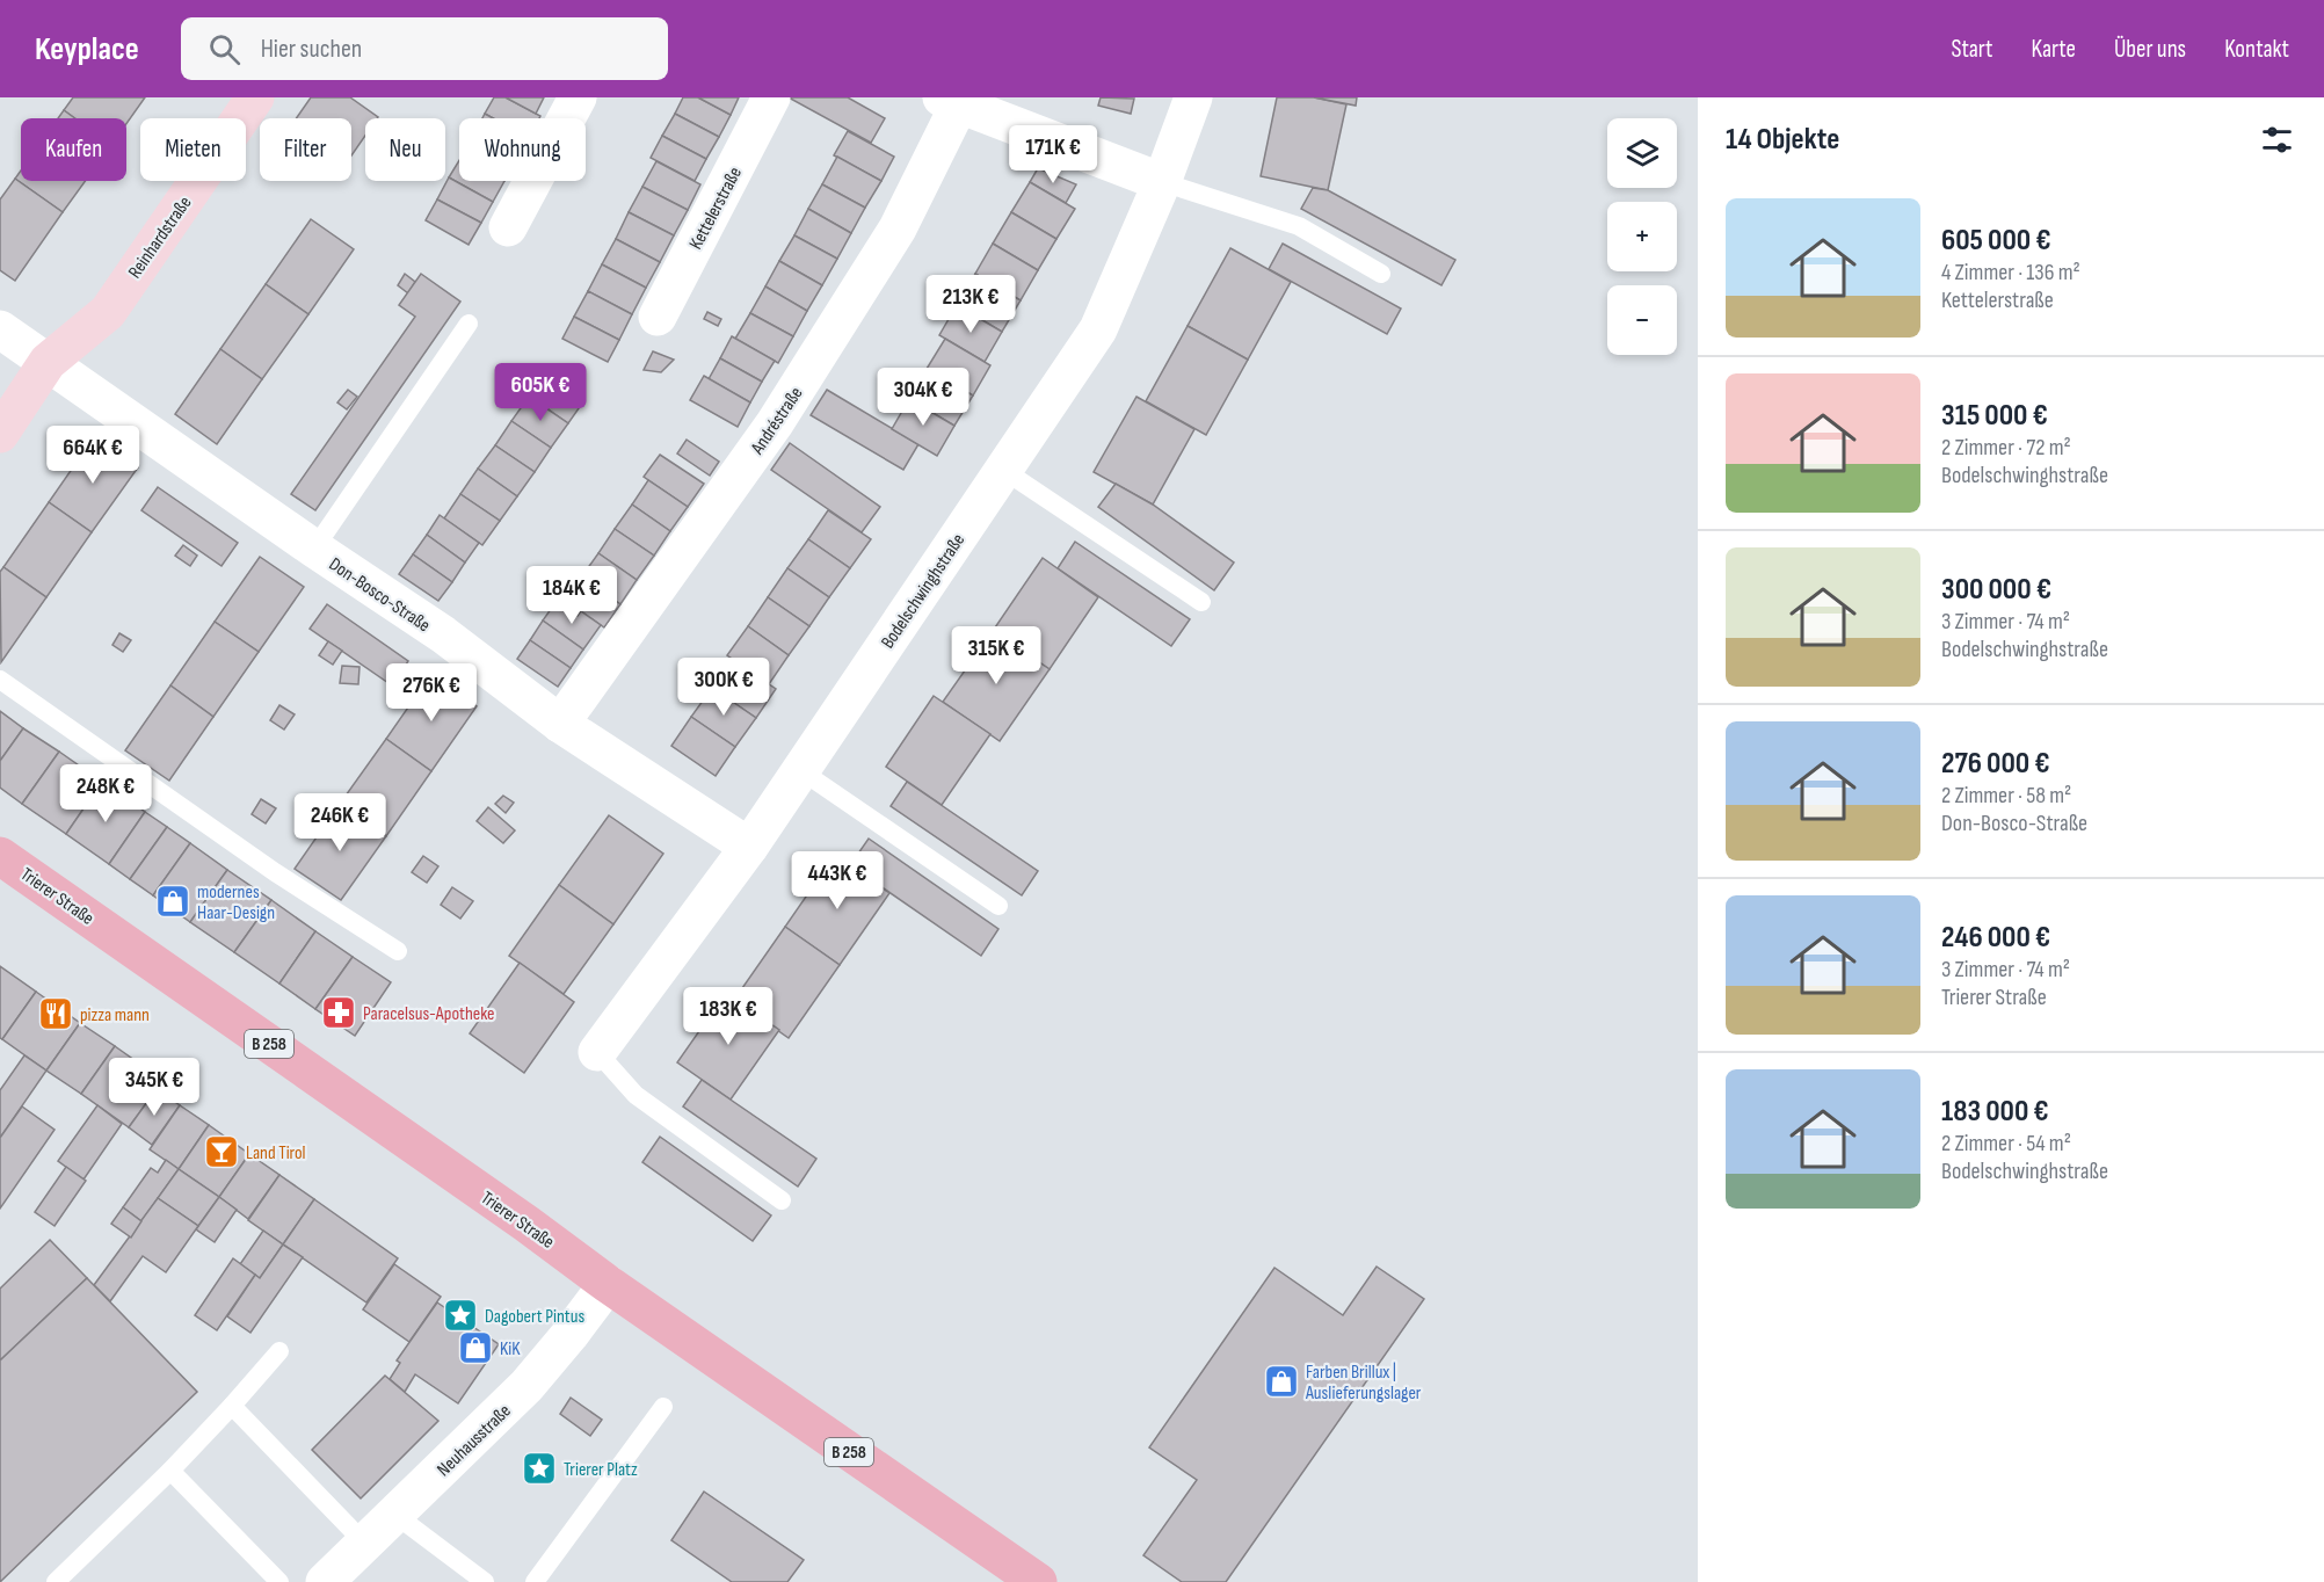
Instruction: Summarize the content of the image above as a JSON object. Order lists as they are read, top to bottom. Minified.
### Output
{"streets":{"main road":["Trierer Straße","B 258"],"street":["Kettelerstraße","Reinhardstraße","Andréstraße","Bodelschwinghstraße","Don-Bosco-Straße","Neuhausstraße"]},"crossings":[["Reinhardstraße","Don-Bosco-Straße"],["Andréstraße","Don-Bosco-Straße"],["Bodelschwinghstraße","Don-Bosco-Straße"],["Trierer Straße","Neuhausstraße"]],"places":{"shop":["modernes Haar-Design","KiK","Farben Brillux | Auslieferungslager"],"pharmacy":["Paracelsus-Apotheke"],"restaurant":["pizza mann"],"bar":["Land Tirol"],"place":["Dagobert Pintus","Trierer Platz"]},"page":{"header":"Keyplace","search":"Hier suchen","nav":["Start","Karte","Über uns","Kontakt"],"heading":"14 Objekte","map_buttons":["+","−"],"chip":["Kaufen","Mieten","Filter","Neu","Wohnung"],"price":["171K €","213K €","605K €","304K €","664K €","184K €","315K €","300K €","276K €","248K €","246K €","443K €","183K €","345K €"],"list":[{"name":"605 000 €","note":"4 Zimmer · 136 m² · Kettelerstraße"},{"name":"315 000 €","note":"2 Zimmer · 72 m² · Bodelschwinghstraße"},{"name":"300 000 €","note":"3 Zimmer · 74 m² · Bodelschwinghstraße"},{"name":"276 000 €","note":"2 Zimmer · 58 m² · Don-Bosco-Straße"},{"name":"246 000 €","note":"3 Zimmer · 74 m² · Trierer Straße"},{"name":"183 000 €","note":"2 Zimmer · 54 m² · Bodelschwinghstraße"}]}}
